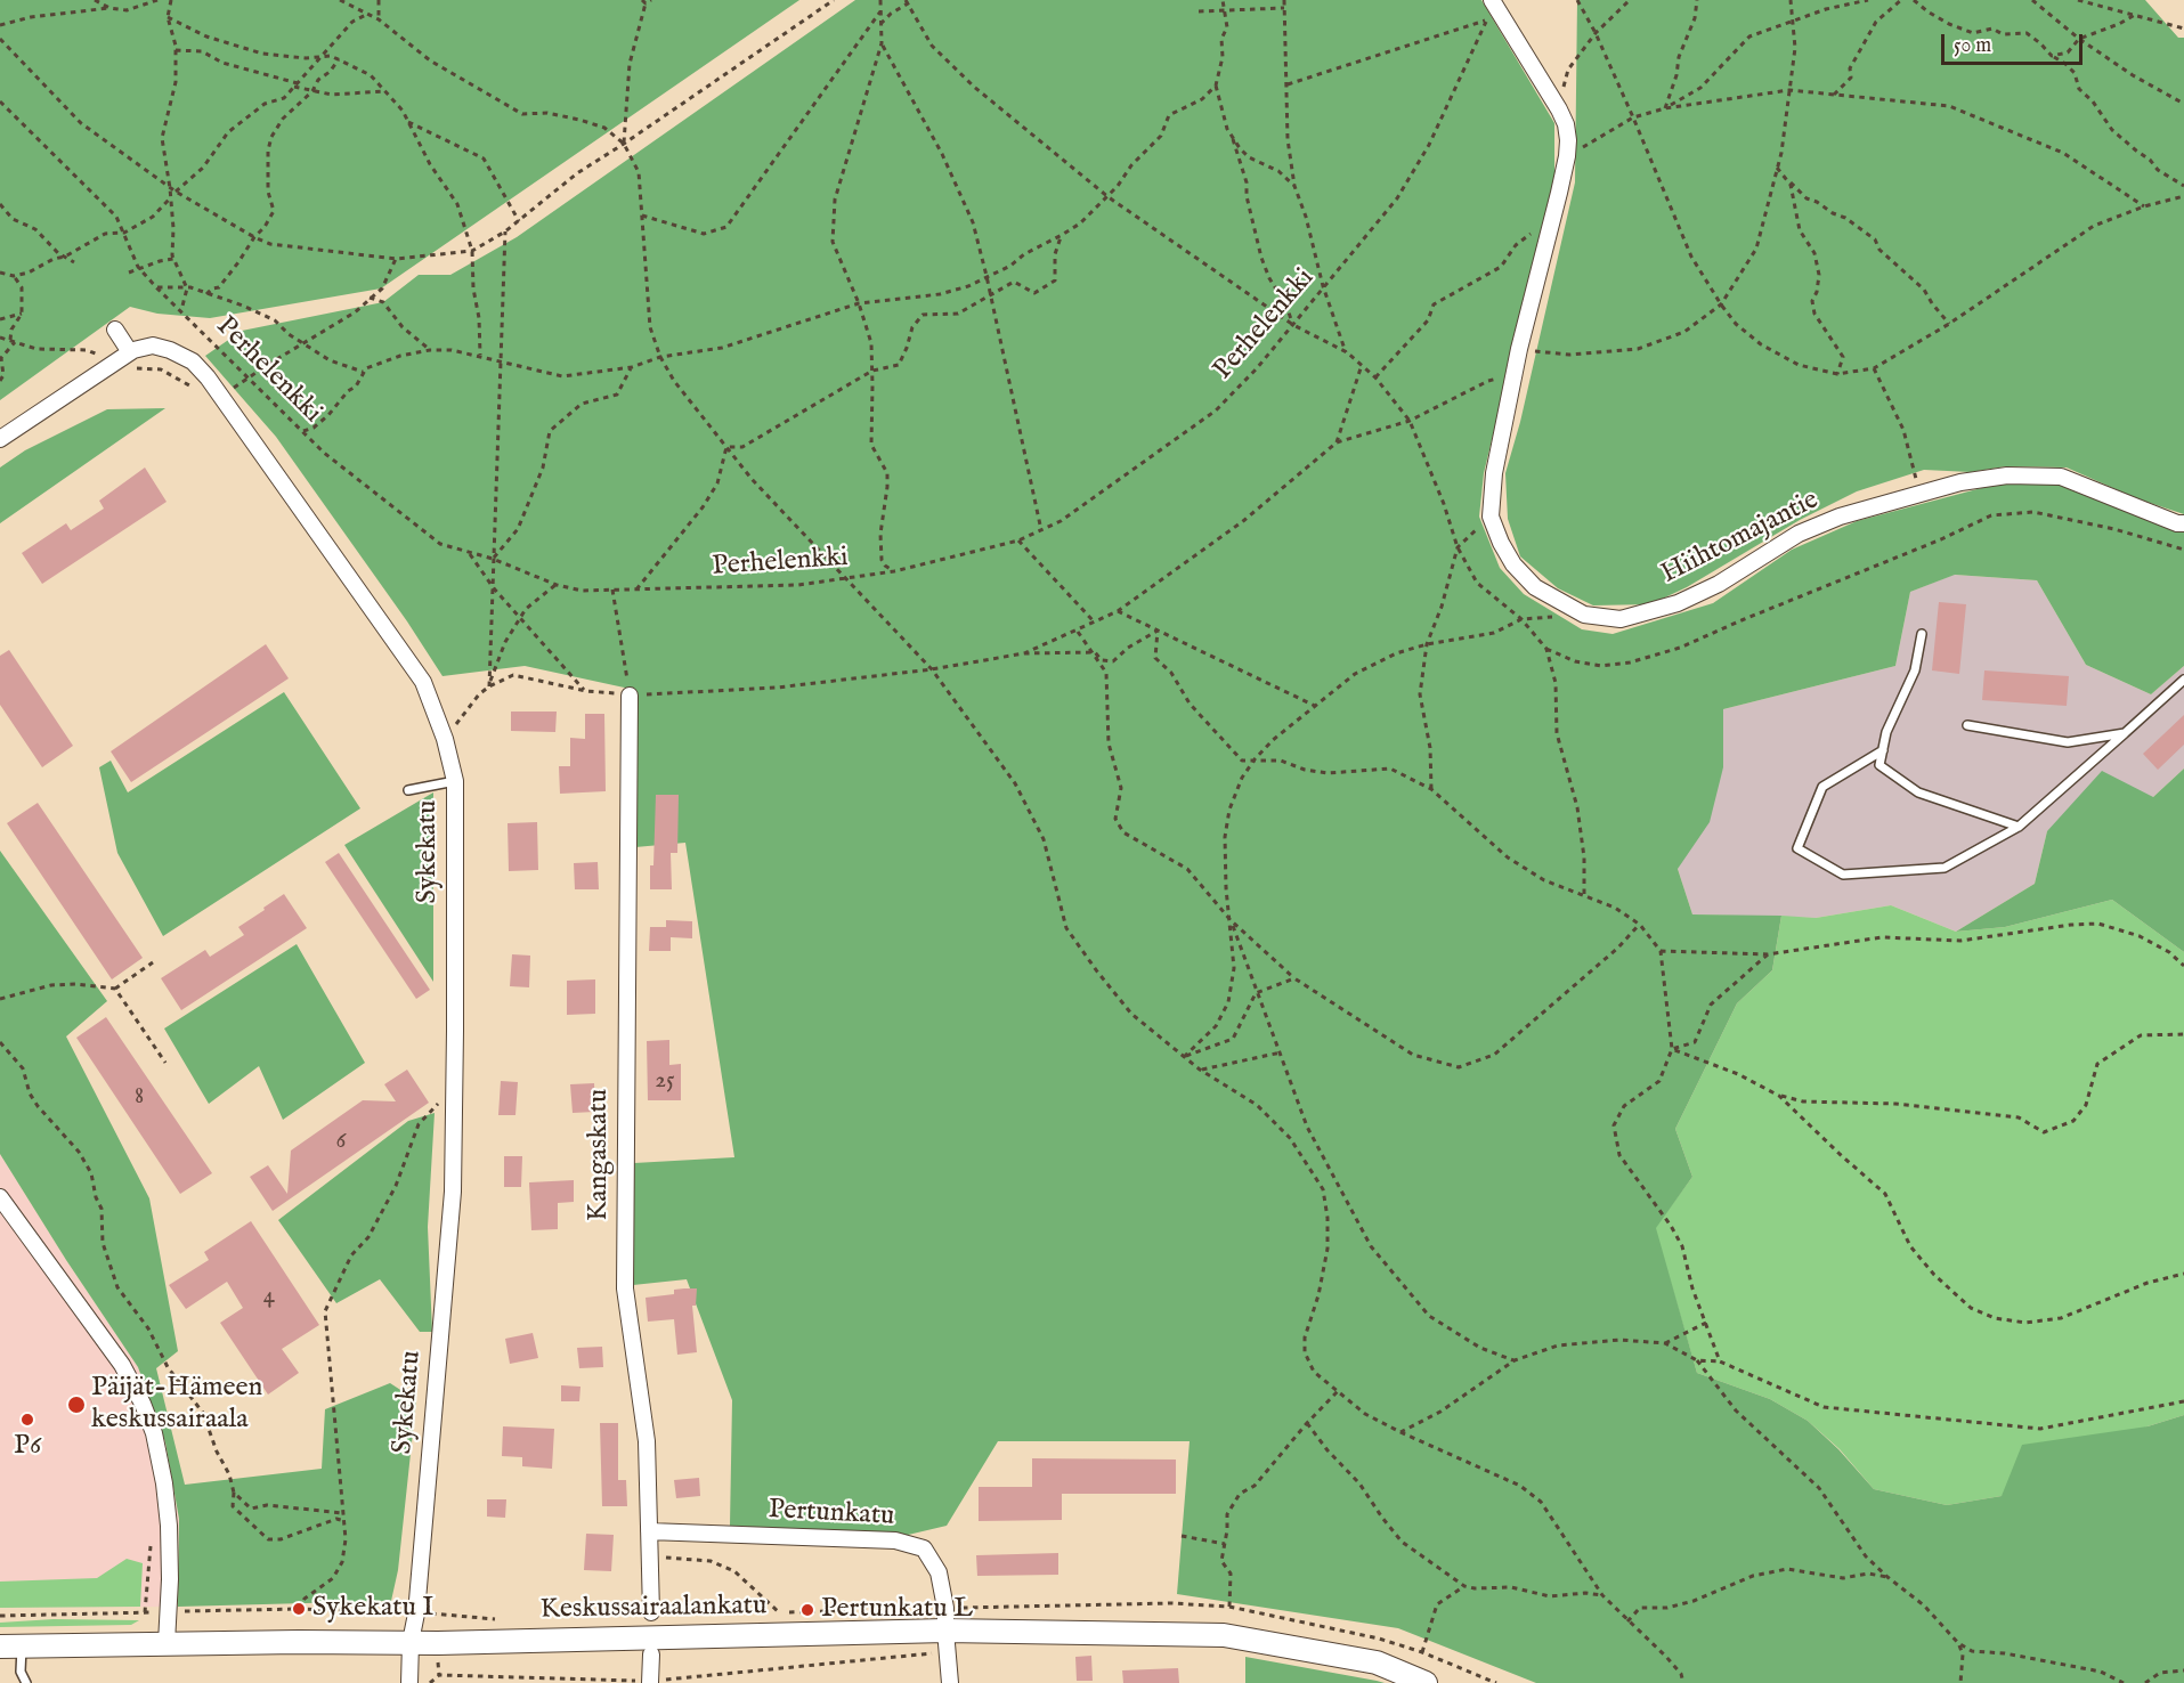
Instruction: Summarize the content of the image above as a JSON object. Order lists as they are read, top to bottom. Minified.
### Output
{"streets":{"street":["Hiihtomajantie","Sykekatu","Kangaskatu","Pertunkatu","Keskussairaalankatu"],"path":["Perhelenkki"]},"crossings":[["Sykekatu","Keskussairaalankatu"],["Kangaskatu","Pertunkatu"],["Pertunkatu","Keskussairaalankatu"]],"places":["Päijät-Hämeen keskussairaala","P6","Sykekatu I","Pertunkatu L"],"house_numbers":["25","8","6","4"],"scale_bar":"50 m"}
